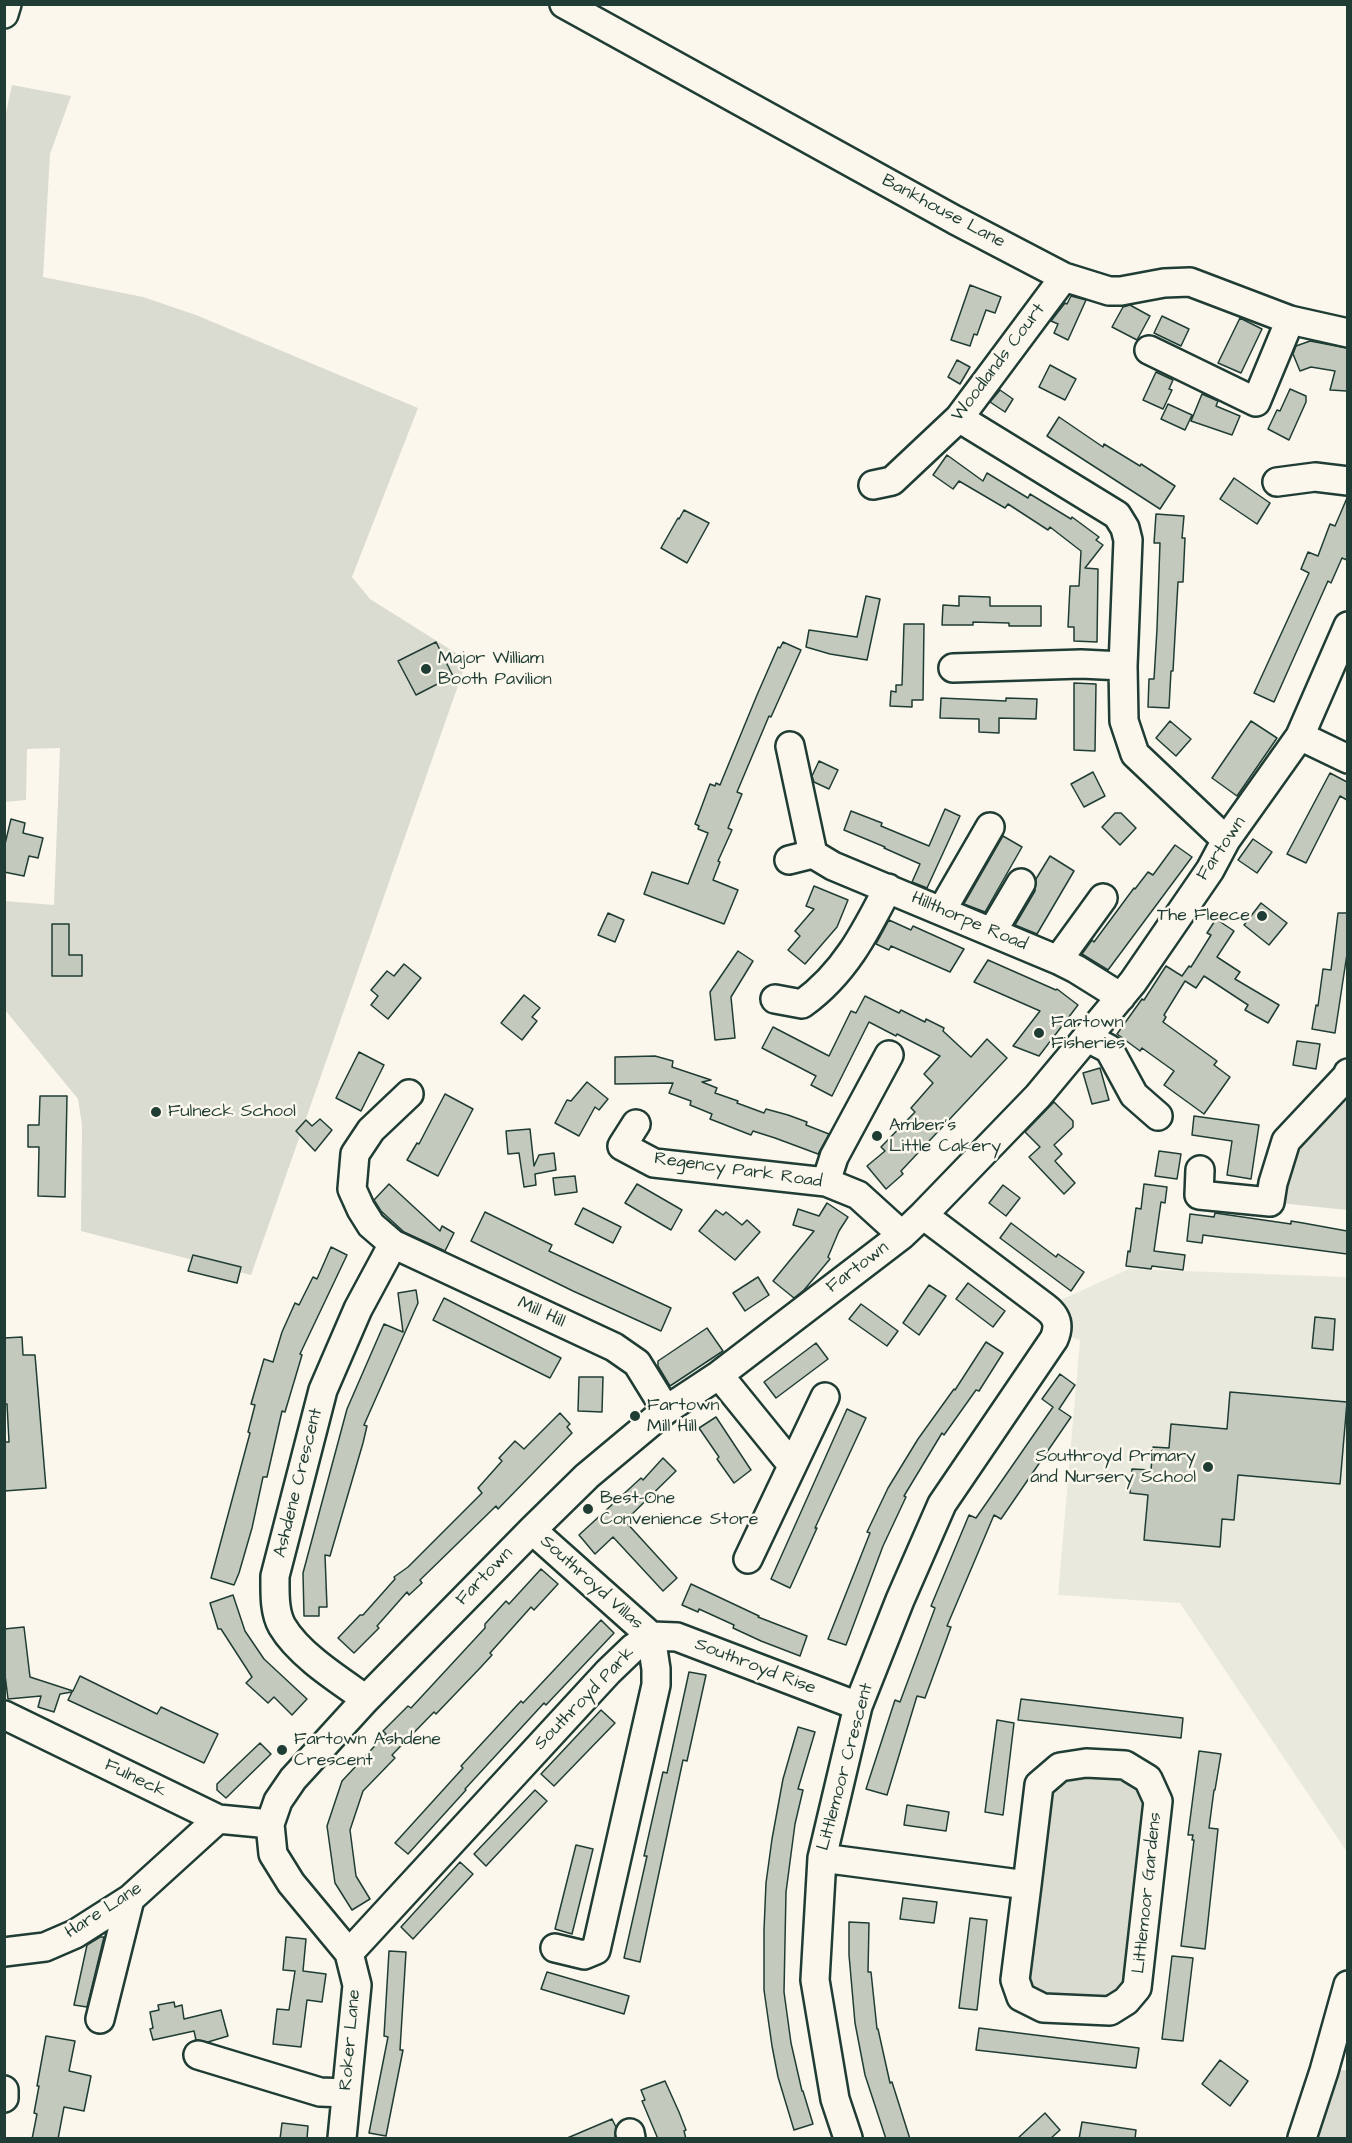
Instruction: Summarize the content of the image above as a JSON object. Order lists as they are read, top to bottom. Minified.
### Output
{"streets":{"street":["Bankhouse Lane","Woodlands Court","Fartown","Hillthorpe Road","Regency Park Road","Mill Hill","Ashdene Crescent","Southroyd Villas","Southroyd Rise","Southroyd Park","Littlemoor Crescent","Fulneck","Littlemoor Gardens","Hare Lane","Roker Lane"]},"crossings":[["Bankhouse Lane","Woodlands Court"],["Fartown","Hillthorpe Road"],["Fartown","Regency Park Road"],["Fartown","Mill Hill"],["Fartown","Ashdene Crescent"],["Fartown","Southroyd Villas"],["Fartown","Littlemoor Crescent"],["Fartown","Fulneck"],["Fartown","Roker Lane"],["Mill Hill","Ashdene Crescent"],["Southroyd Villas","Southroyd Rise"],["Southroyd Villas","Southroyd Park"],["Southroyd Rise","Southroyd Park"],["Southroyd Rise","Littlemoor Crescent"],["Southroyd Park","Roker Lane"],["Fulneck","Hare Lane"],["Fulneck","Roker Lane"]],"places":["Major William Booth Pavilion","The Fleece","Fartown Fisheries","Fulneck School","Amber's Little Cakery","Fartown Mill Hill","Southroyd Primary and Nursery School","Best-One Convenience Store","Fartown Ashdene Crescent"]}
